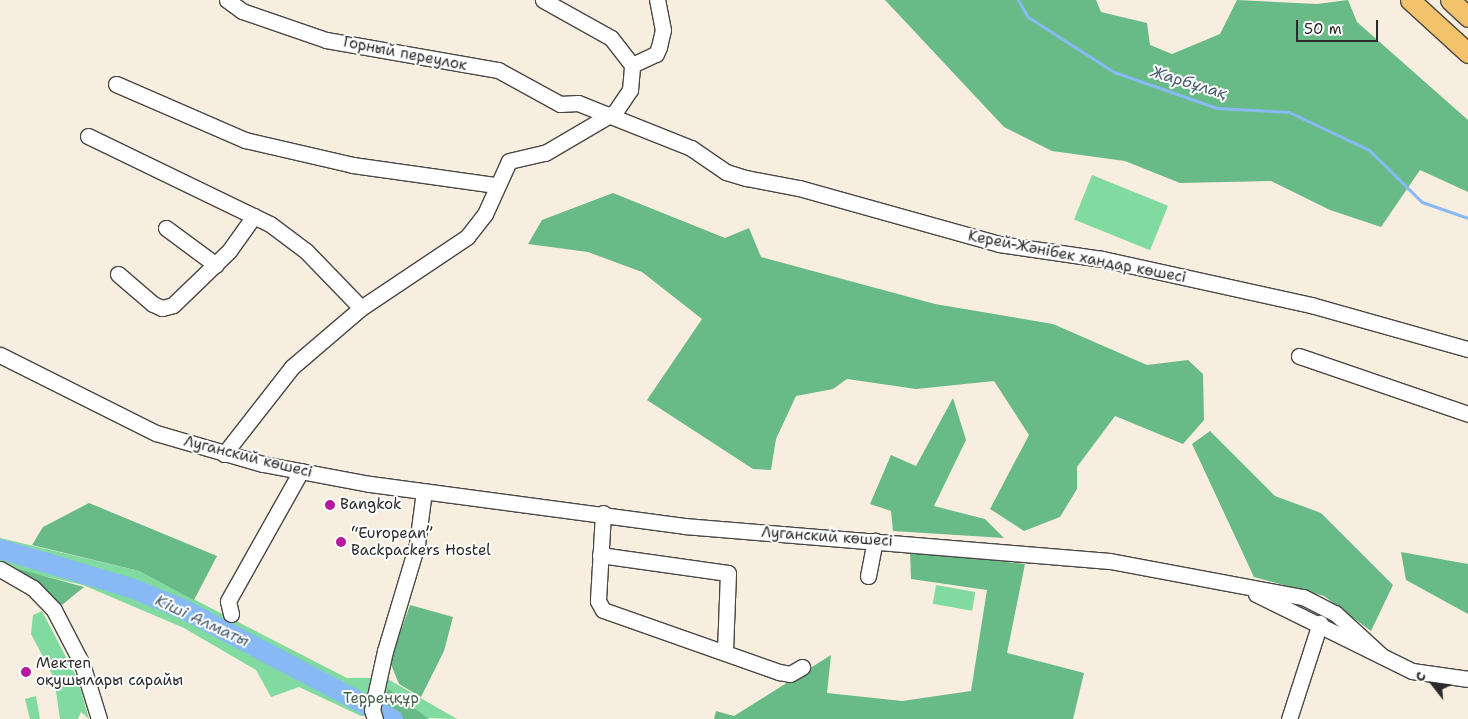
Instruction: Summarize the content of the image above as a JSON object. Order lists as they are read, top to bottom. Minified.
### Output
{"streets":{"street":["Горный переулок","Керей-Жәнібек хандар көшесі","Луганский көшесі"]},"crossings":[["Горный переулок","Керей-Жәнібек хандар көшесі"]],"water":["Жарбұлақ","Кіші Алматы"],"parks":["Терреңқұр"],"places":["Bangkok","“European” Backpackers Hostel","Мектеп оқушылары сарайы"],"scale_bar":"50 m","north":"top left"}
